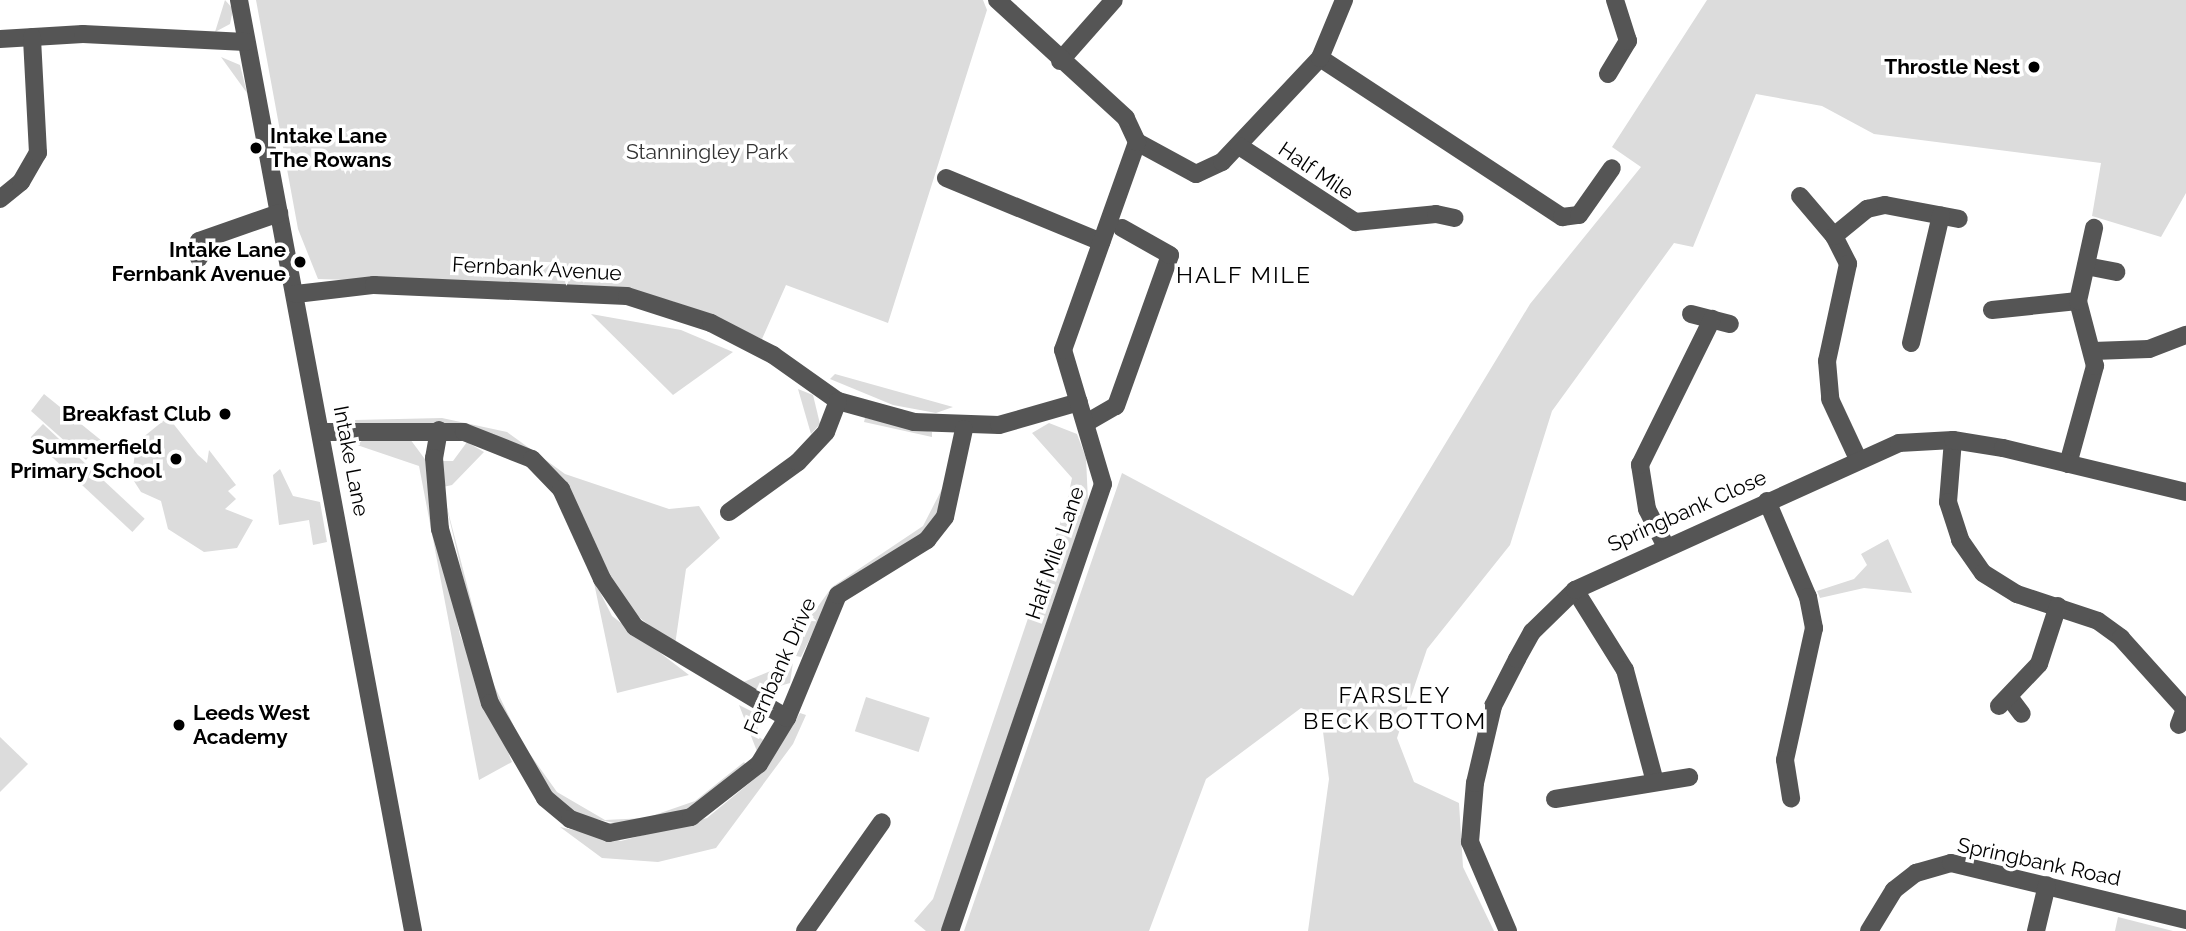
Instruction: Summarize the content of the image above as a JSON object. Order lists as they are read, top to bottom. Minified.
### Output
{"streets":{"street":["Half Mile","Fernbank Avenue","Intake Lane","Springbank Close","Half Mile Lane","Fernbank Drive","Springbank Road"]},"crossings":[["Half Mile","Half Mile Lane"],["Fernbank Avenue","Intake Lane"],["Fernbank Avenue","Half Mile Lane"],["Fernbank Avenue","Fernbank Drive"]],"districts":["HALF MILE","FARSLEY BECK BOTTOM"],"parks":["Stanningley Park"],"places":["Throstle Nest","Intake Lane The Rowans","Intake Lane Fernbank Avenue","Breakfast Club","Summerfield Primary School","Leeds West Academy"]}
